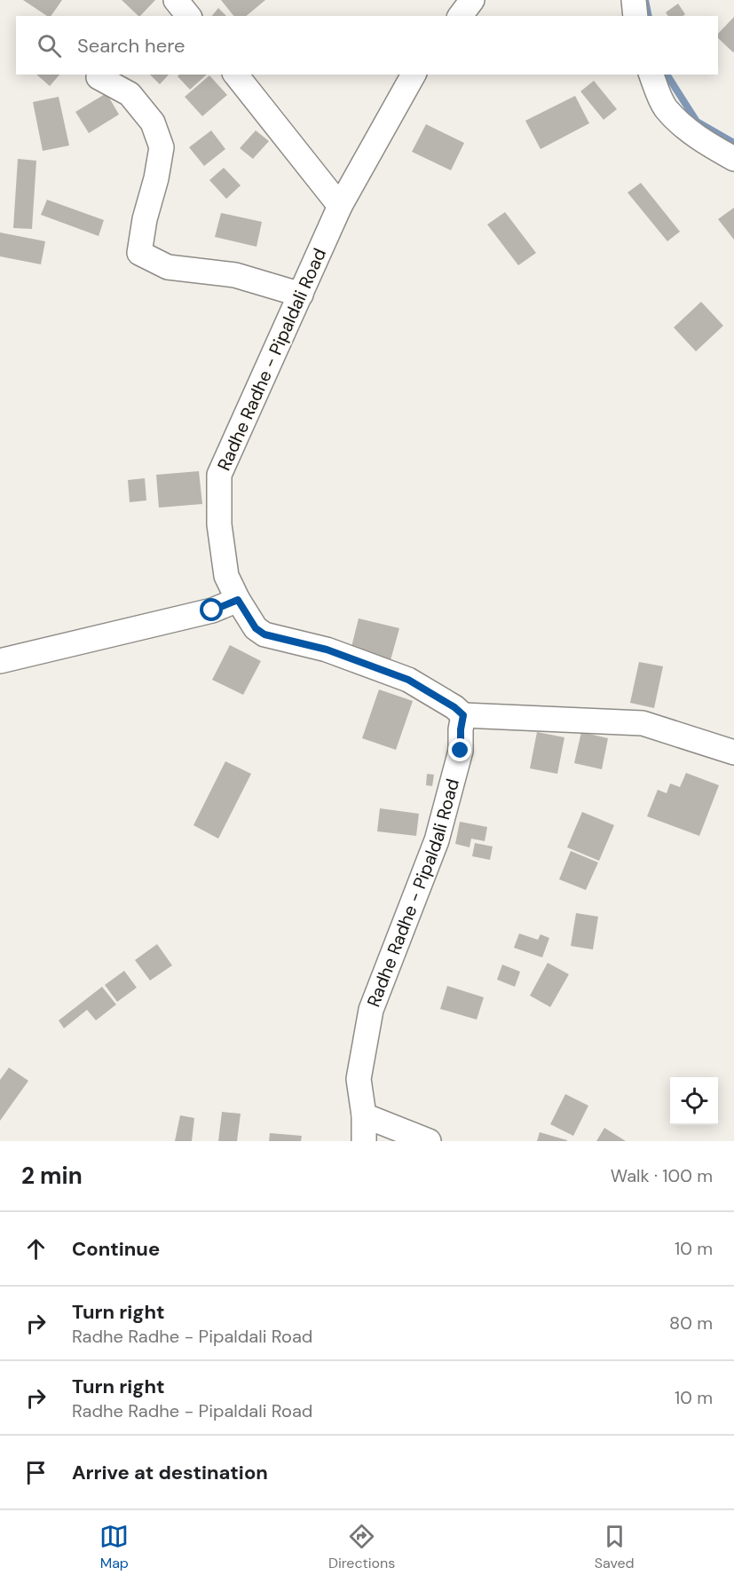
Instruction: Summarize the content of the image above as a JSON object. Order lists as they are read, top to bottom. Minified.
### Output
{"streets":{"street":["Radhe Radhe - Pipaldali Road"]},"page":{"search":"Search here","heading":["2 min","Walk · 100 m"],"list":[["Continue","10 m"],["Turn right","Radhe Radhe - Pipaldali Road","80 m"],["Turn right","Radhe Radhe - Pipaldali Road","10 m"],"Arrive at destination"],"nav":["Map","Directions","Saved"]}}
